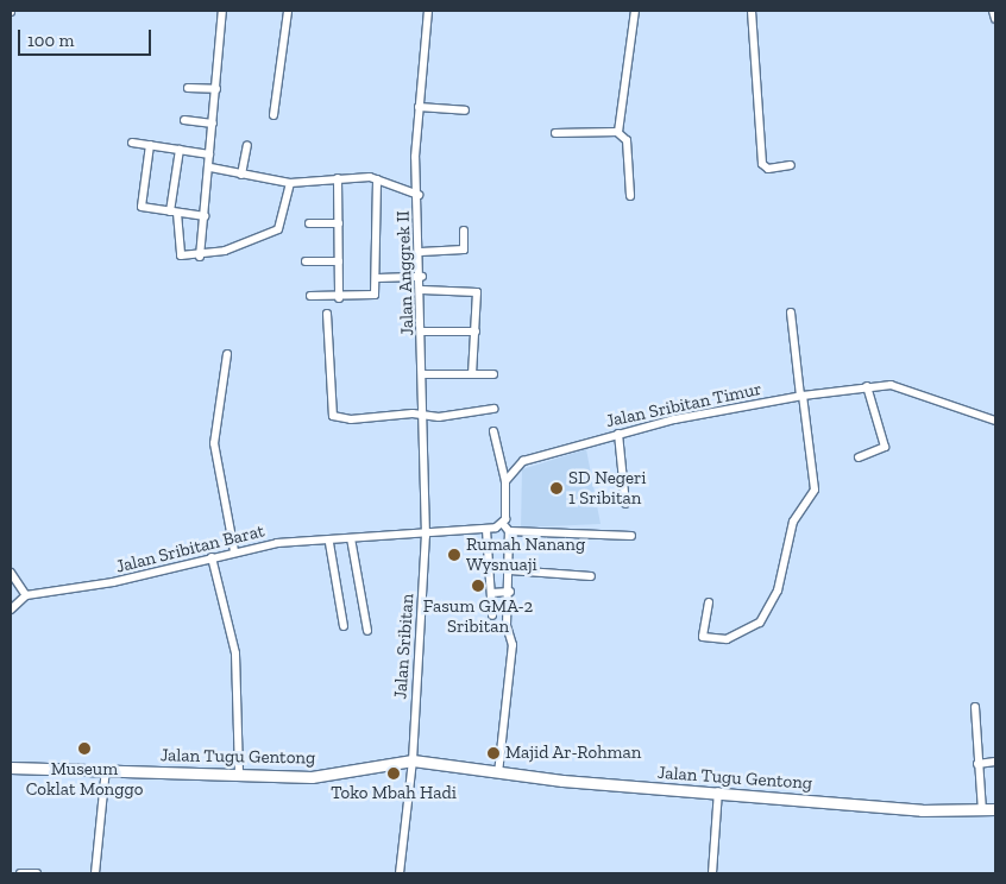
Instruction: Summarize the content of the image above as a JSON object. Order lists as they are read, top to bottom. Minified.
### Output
{"streets":{"main road":["Jalan Tugu Gentong"],"street":["Jalan Anggrek II","Jalan Sribitan Timur","Jalan Sribitan Barat","Jalan Sribitan"]},"crossings":[["Jalan Anggrek II","Jalan Sribitan Barat"],["Jalan Anggrek II","Jalan Sribitan"],["Jalan Sribitan Barat","Jalan Sribitan"],["Jalan Sribitan","Jalan Tugu Gentong"]],"places":["SD Negeri 1 Sribitan","Rumah Nanang Wysnuaji","Fasum GMA-2 Sribitan","Museum Coklat Monggo","Majid Ar-Rohman","Toko Mbah Hadi"],"scale_bar":"100 m"}
